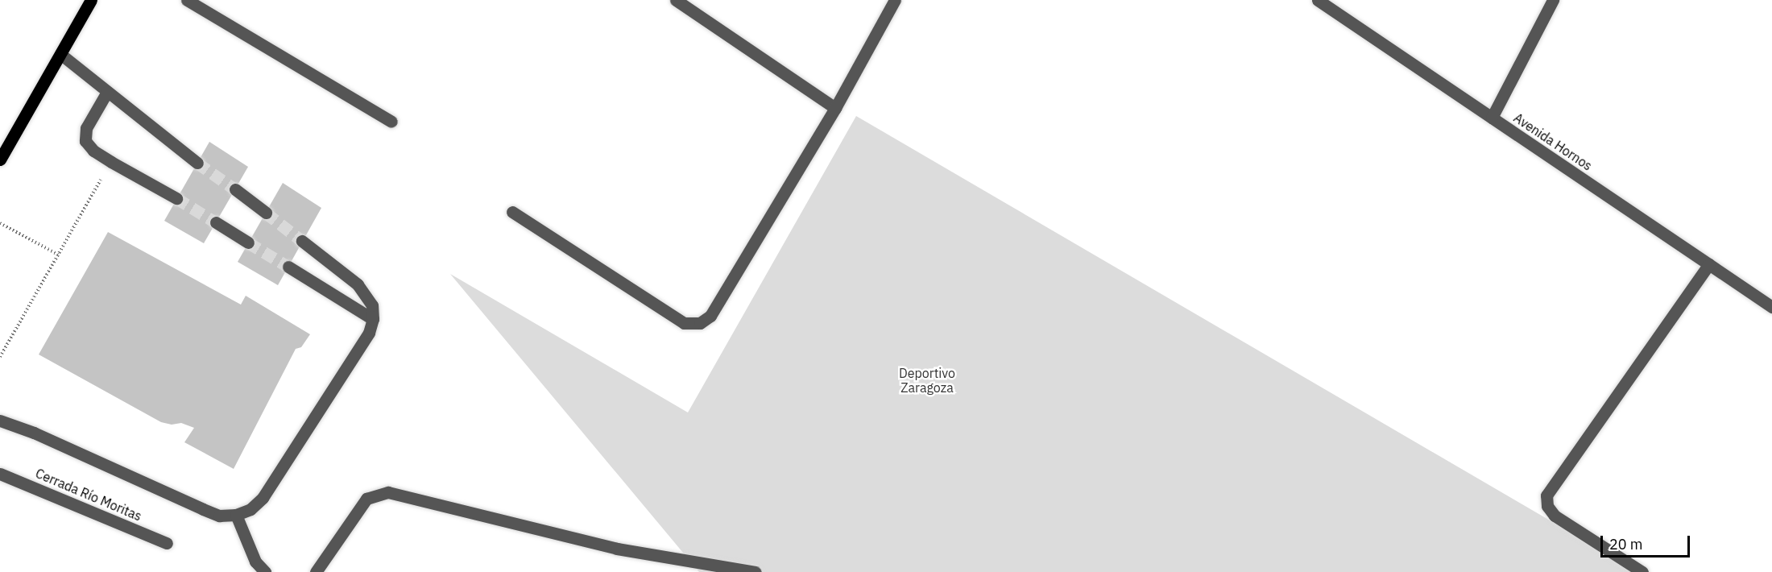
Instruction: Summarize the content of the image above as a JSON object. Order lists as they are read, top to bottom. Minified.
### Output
{"streets":{"street":["Avenida Hornos","Cerrada Río Moritas"]},"parks":["Deportivo Zaragoza"],"scale_bar":"20 m"}
